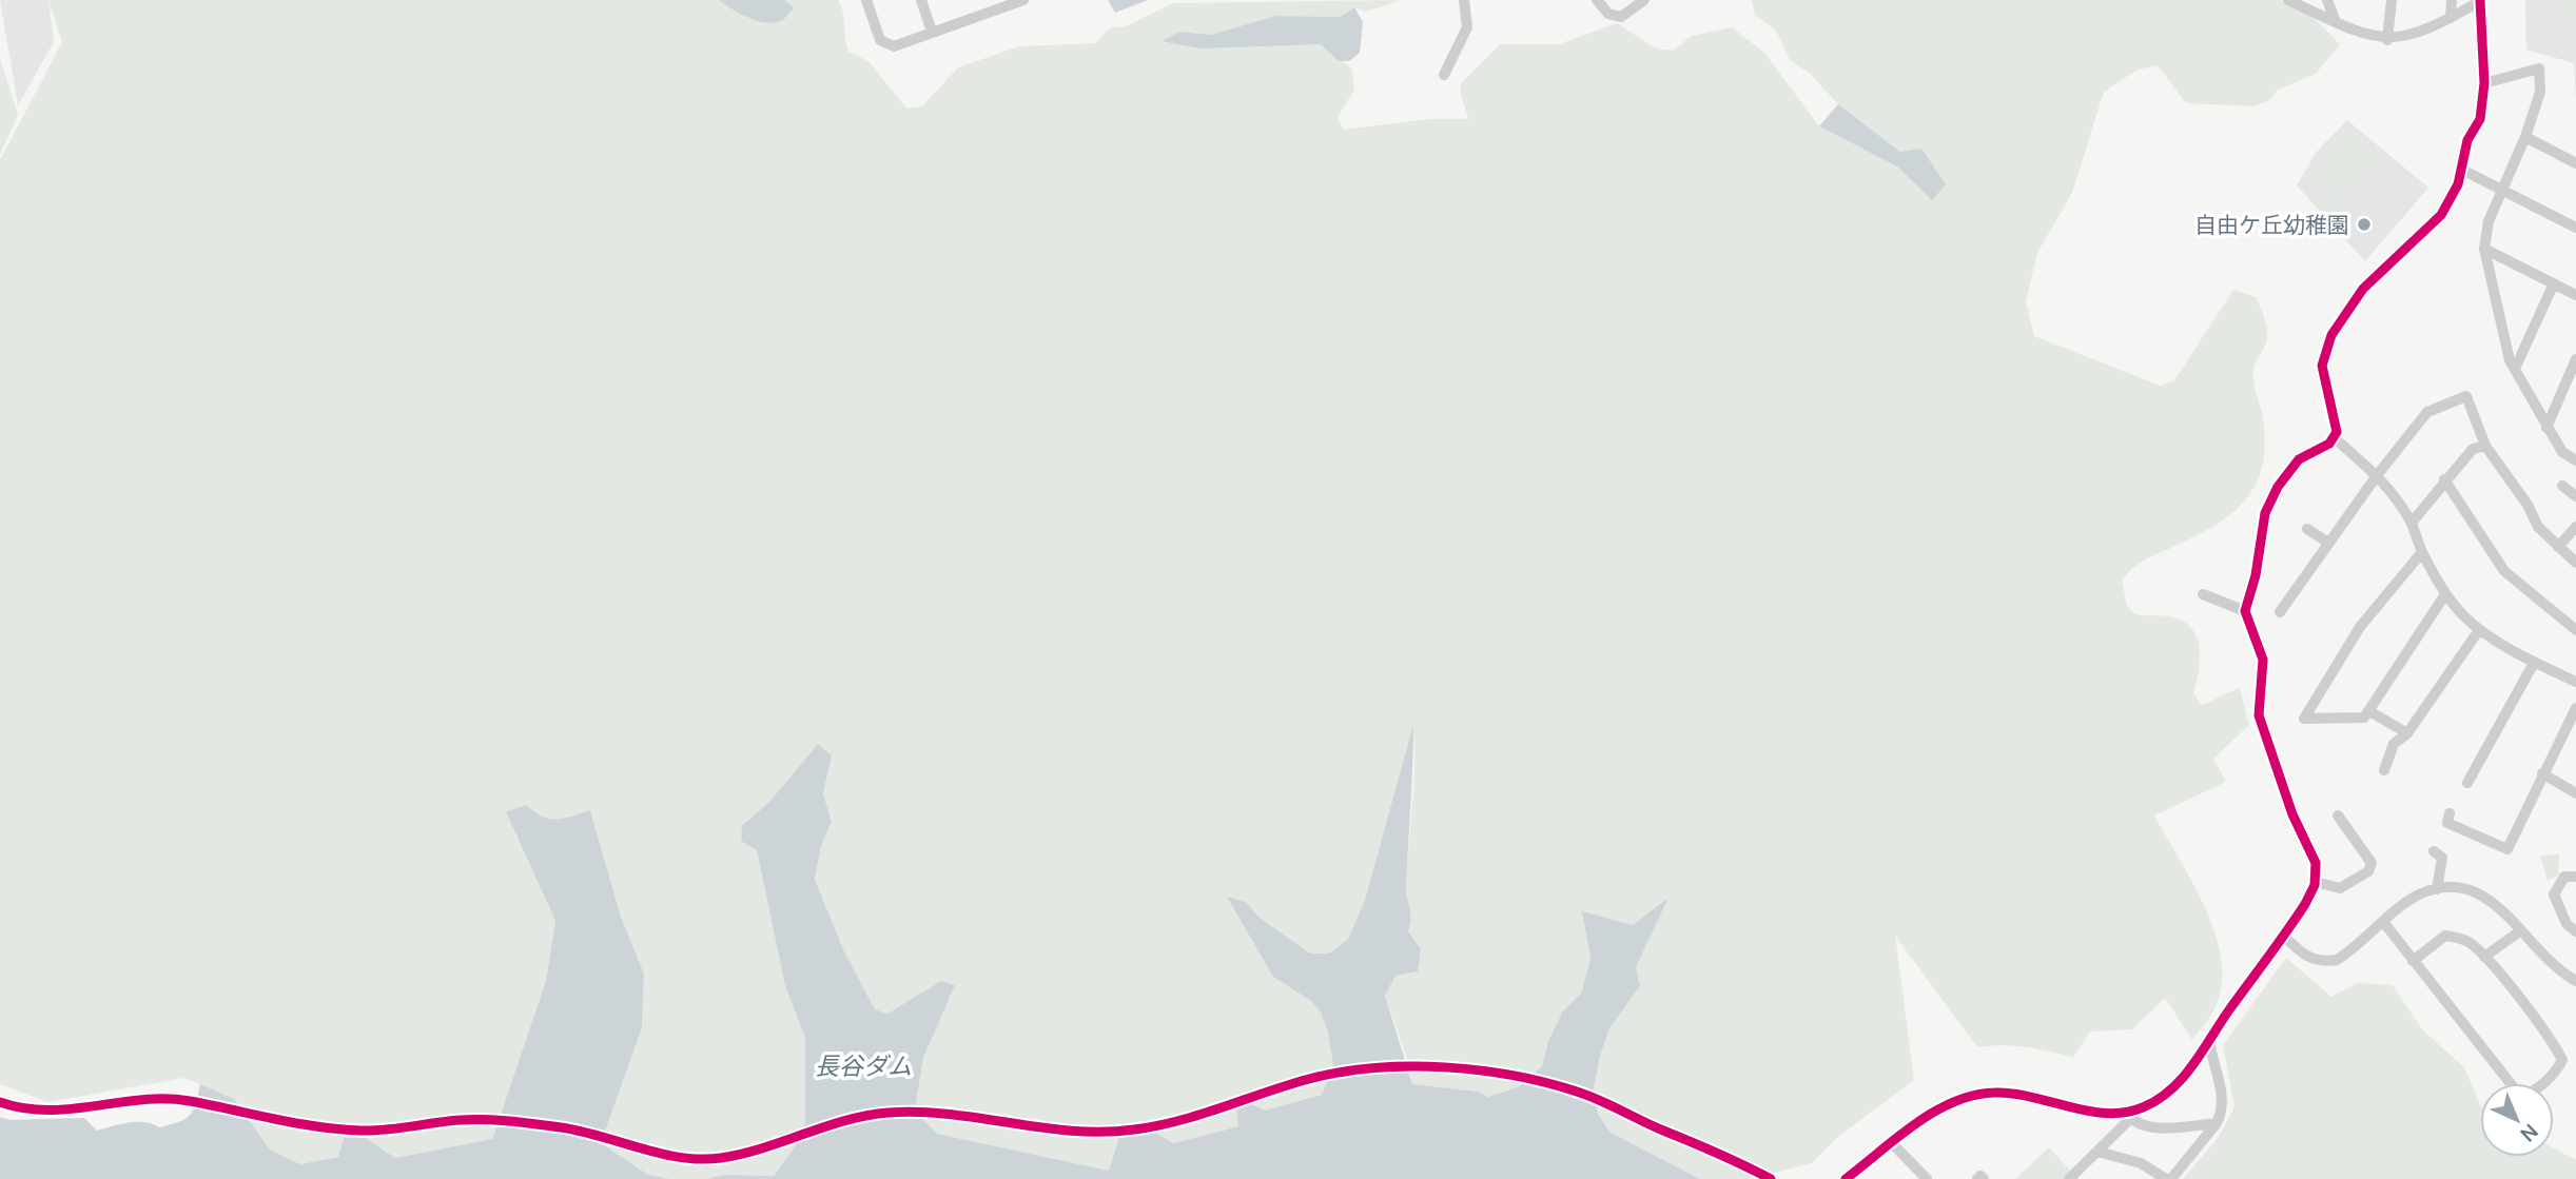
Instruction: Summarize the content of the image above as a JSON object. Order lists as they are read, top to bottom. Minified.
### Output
{"water":["長谷ダム"],"places":["自由ケ丘幼稚園"],"north":"bottom right"}
